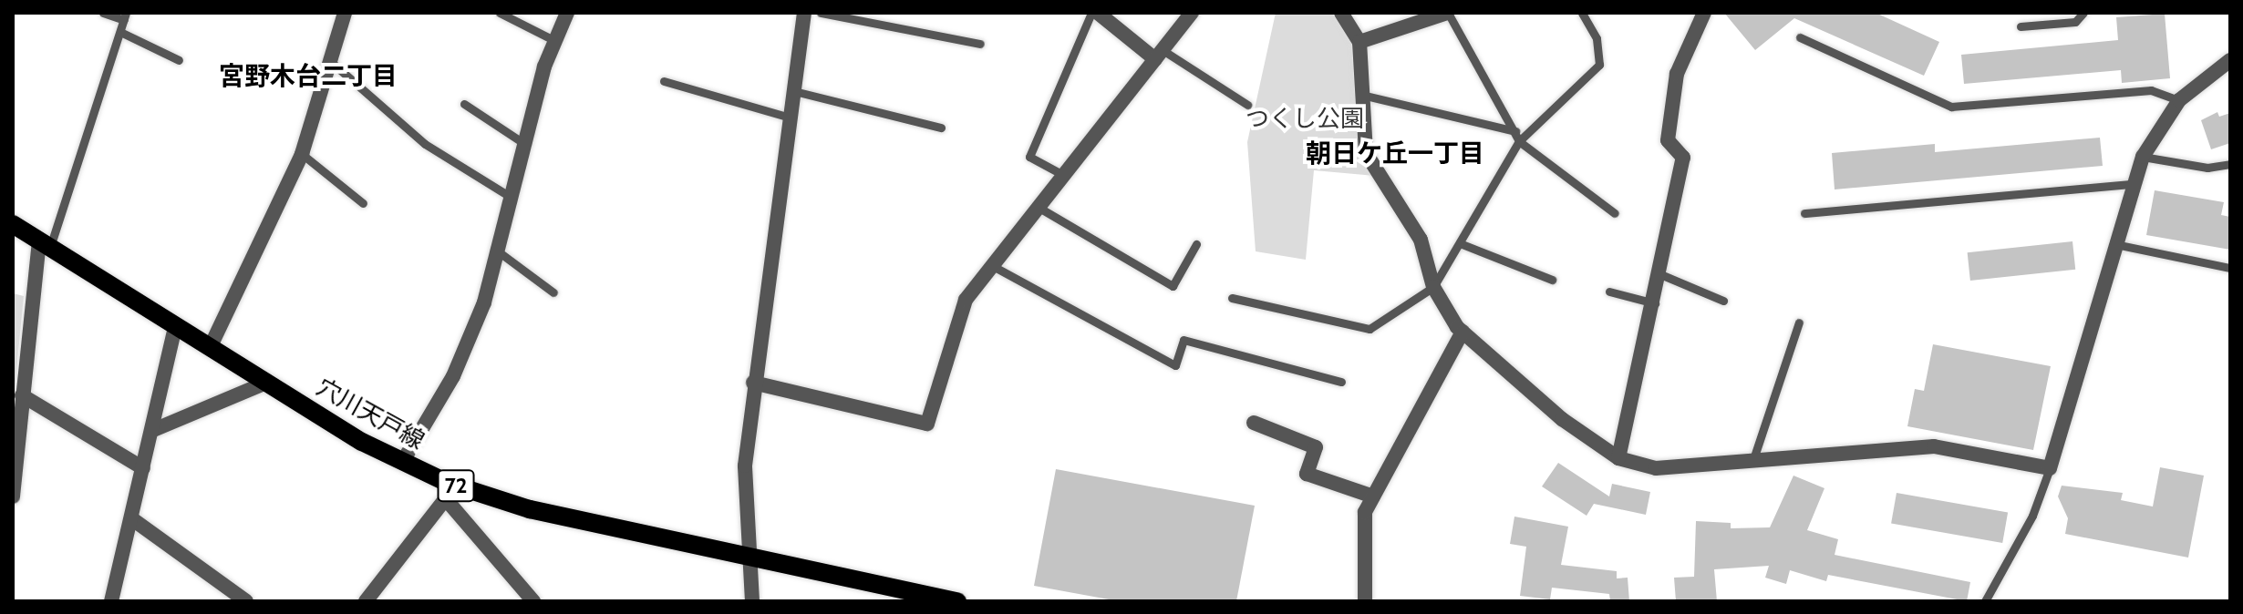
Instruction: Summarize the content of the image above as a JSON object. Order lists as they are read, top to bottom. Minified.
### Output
{"streets":{"main road":["穴川天戸線","72"]},"districts":["宮野木台二丁目","朝日ケ丘一丁目"],"parks":["つくし公園"]}
